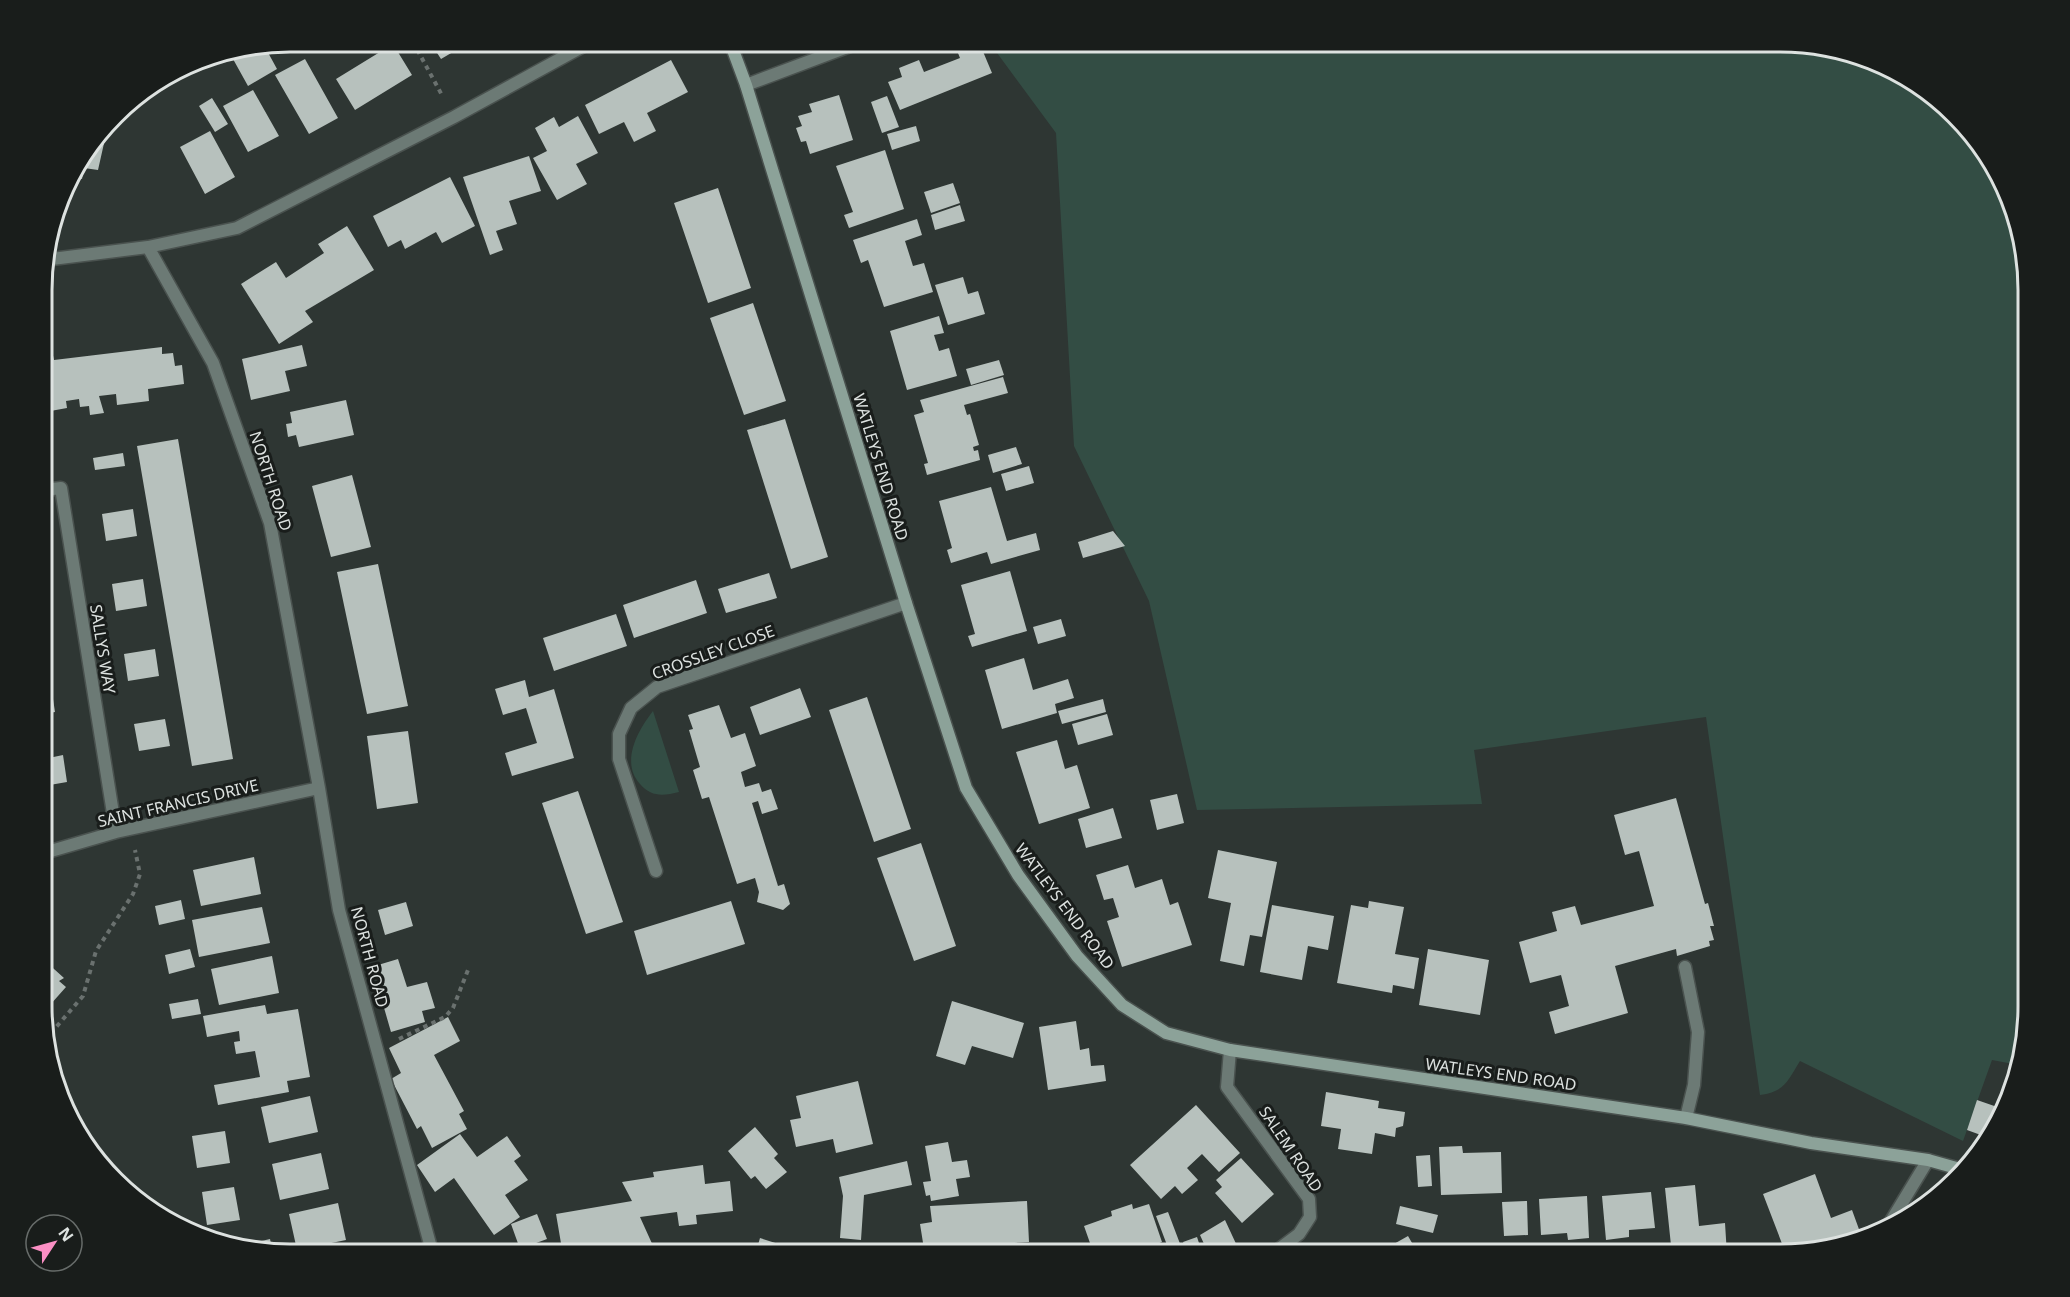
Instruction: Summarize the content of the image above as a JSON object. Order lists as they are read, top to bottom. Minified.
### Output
{"streets":{"street":["WATLEYS END ROAD","NORTH ROAD","SALLYS WAY","CROSSLEY CLOSE","SAINT FRANCIS DRIVE","SALEM ROAD"]},"crossings":[["WATLEYS END ROAD","CROSSLEY CLOSE"],["WATLEYS END ROAD","SALEM ROAD"],["NORTH ROAD","SAINT FRANCIS DRIVE"],["SALLYS WAY","SAINT FRANCIS DRIVE"]],"north":"top right"}
